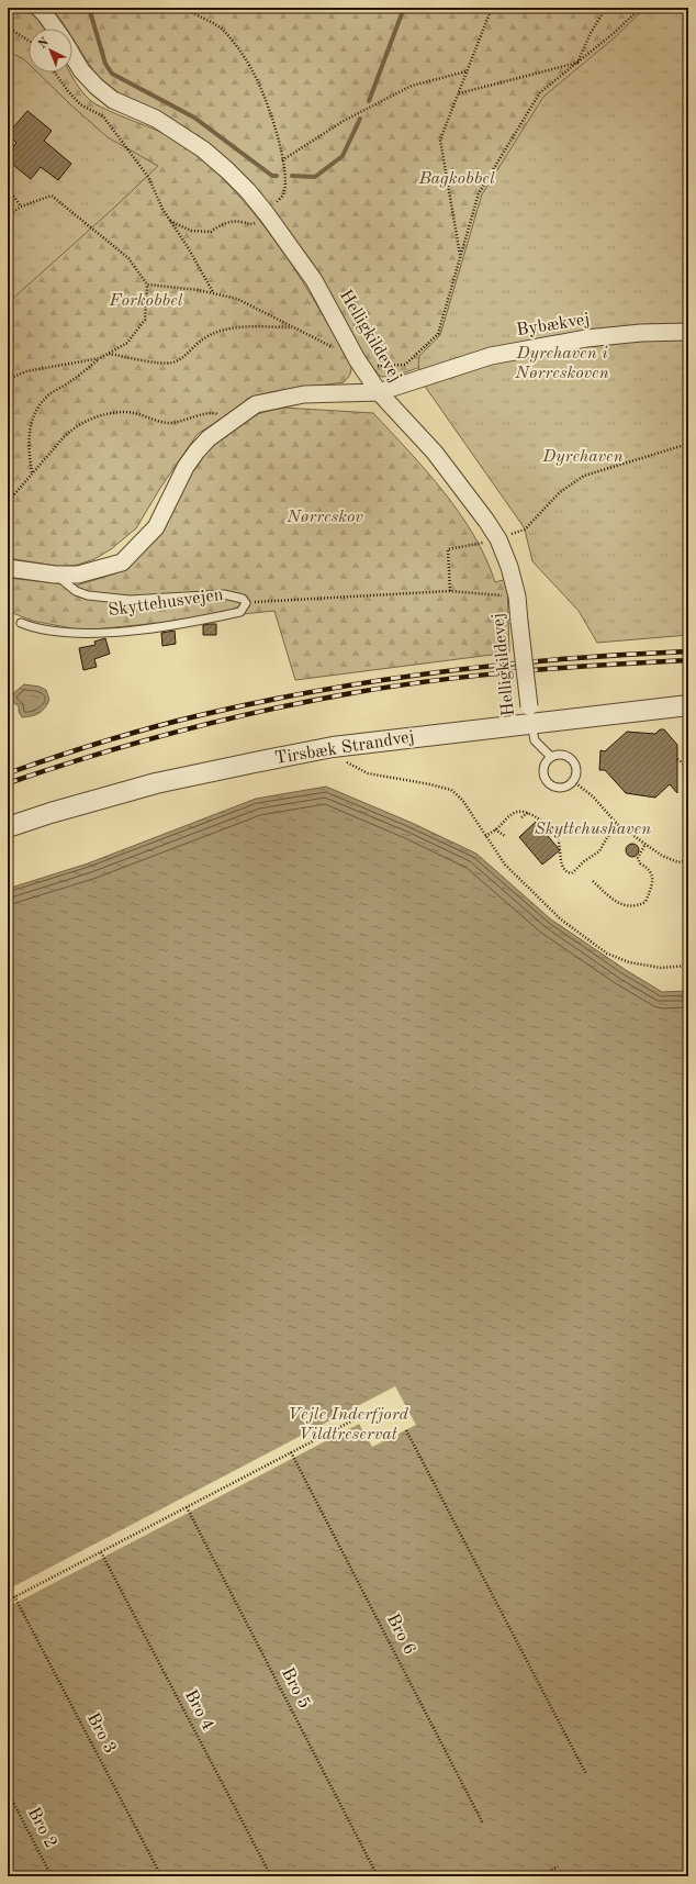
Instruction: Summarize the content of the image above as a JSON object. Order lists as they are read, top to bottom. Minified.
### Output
{"streets":{"street":["Bybækvej","Helligkildevej","Skyttehusvejen","Tirsbæk Strandvej"],"path":["Bro 6","Bro 5","Bro 4","Bro 3","Bro 2"]},"crossings":[["Bybækvej","Helligkildevej"],["Bybækvej","Skyttehusvejen"],["Helligkildevej","Skyttehusvejen"],["Helligkildevej","Tirsbæk Strandvej"]],"parks":["Bagkobbel","Forkobbel","Dyrehaven i Nørreskoven","Dyrehaven","Nørreskov","Skyttehushaven","Vejle Inderfjord Vildtreservat"],"north":"top left"}
